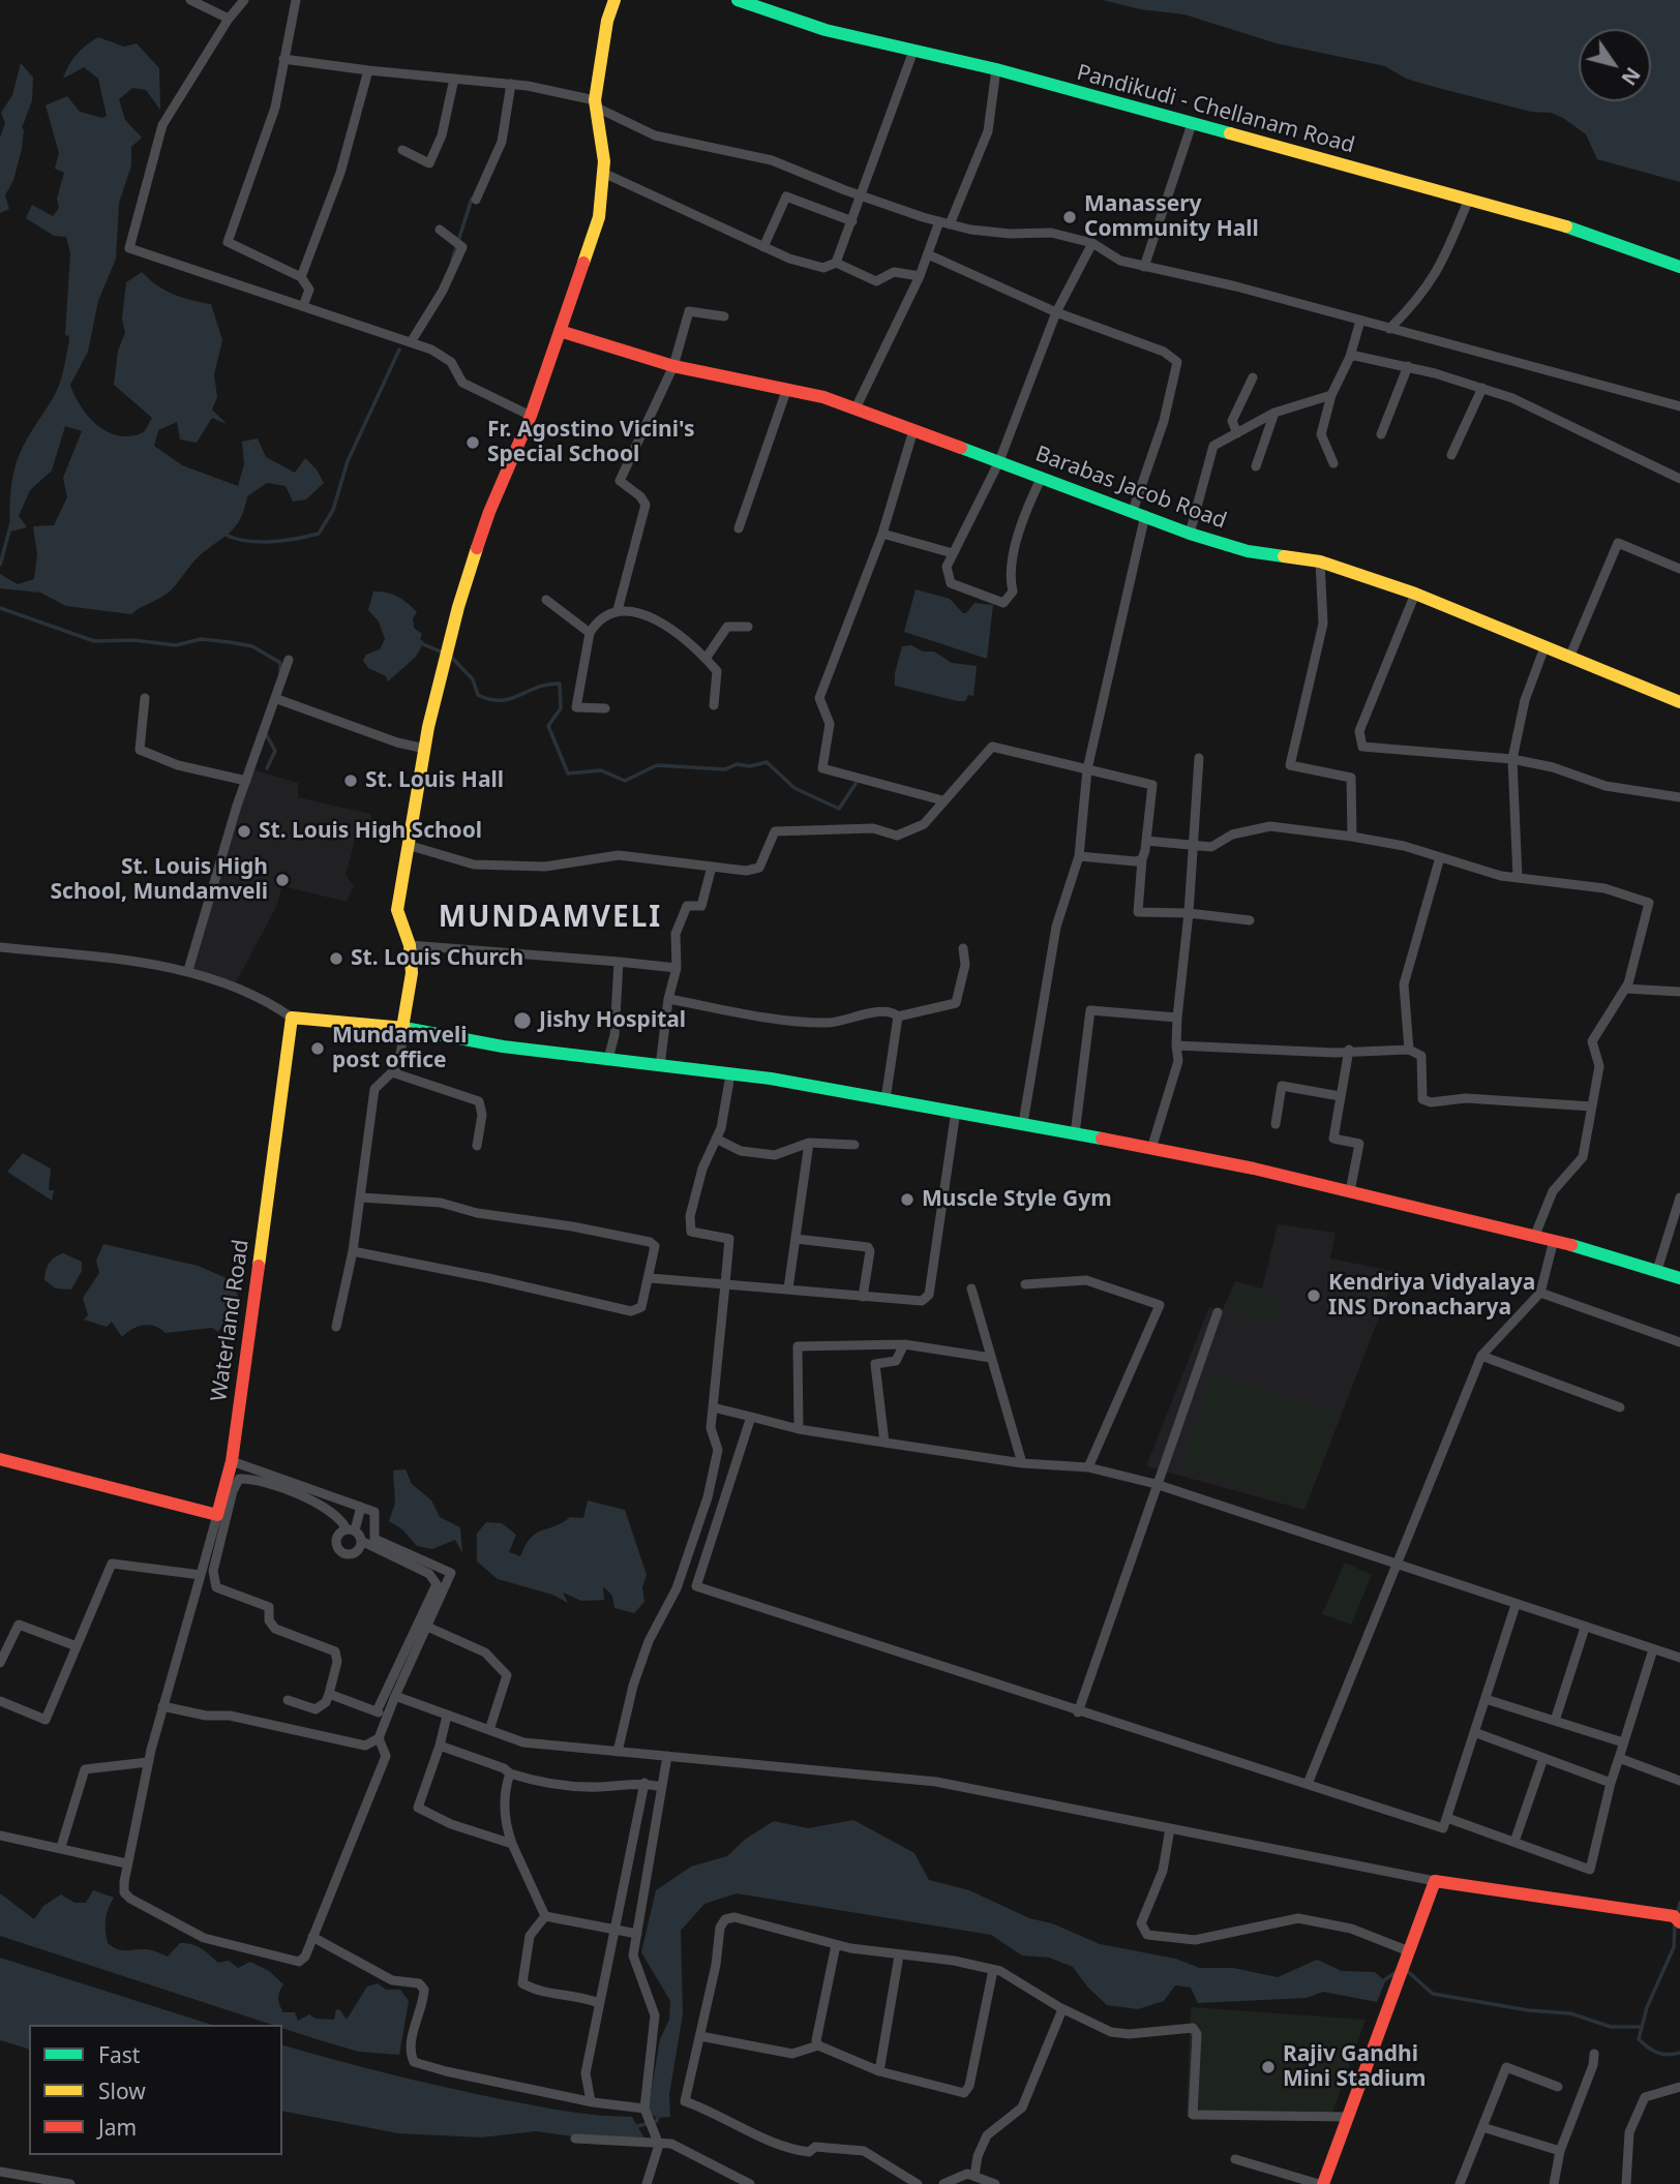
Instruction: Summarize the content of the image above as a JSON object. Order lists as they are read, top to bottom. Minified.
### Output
{"streets":{"main road":["Pandikudi - Chellanam Road","Barabas Jacob Road","Waterland Road"]},"districts":["MUNDAMVELI"],"places":["Manassery Community Hall","Fr. Agostino Vicini's Special School","St. Louis Hall","St. Louis High School","St. Louis High School, Mundamveli","St. Louis Church","Jishy Hospital","Mundamveli post office","Muscle Style Gym","Kendriya Vidyalaya INS Dronacharya","Rajiv Gandhi Mini Stadium"],"legend":["Fast","Slow","Jam"],"north":"bottom right"}
